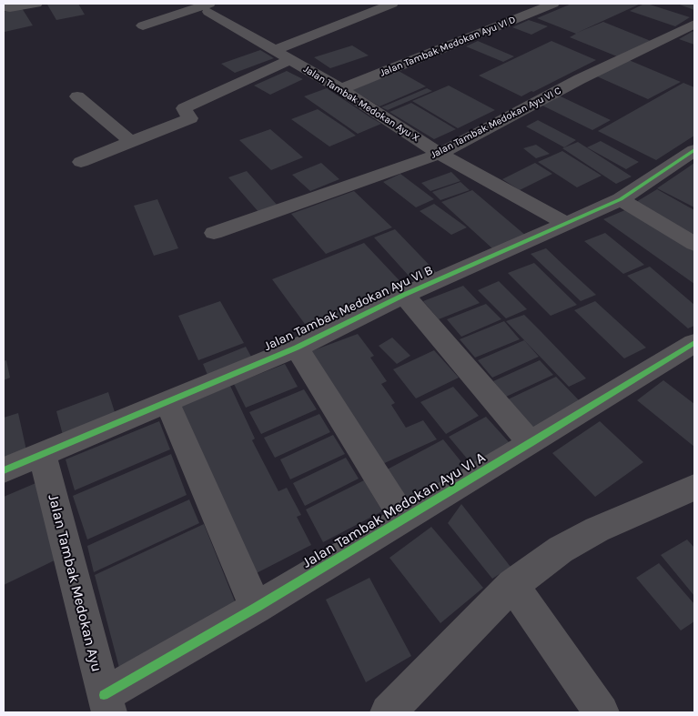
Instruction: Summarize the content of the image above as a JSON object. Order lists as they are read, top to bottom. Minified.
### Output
{"streets":{"street":["Jalan Tambak Medokan Ayu VI D","Jalan Tambak Medokan Ayu X","Jalan Tambak Medokan Ayu VI C","Jalan Tambak Medokan Ayu VI B","Jalan Tambak Medokan Ayu VI A","Jalan Tambak Medokan Ayu"]},"crossings":[["Jalan Tambak Medokan Ayu VI D","Jalan Tambak Medokan Ayu X"],["Jalan Tambak Medokan Ayu X","Jalan Tambak Medokan Ayu VI C"],["Jalan Tambak Medokan Ayu X","Jalan Tambak Medokan Ayu VI B"],["Jalan Tambak Medokan Ayu VI B","Jalan Tambak Medokan Ayu"],["Jalan Tambak Medokan Ayu VI A","Jalan Tambak Medokan Ayu"]]}
